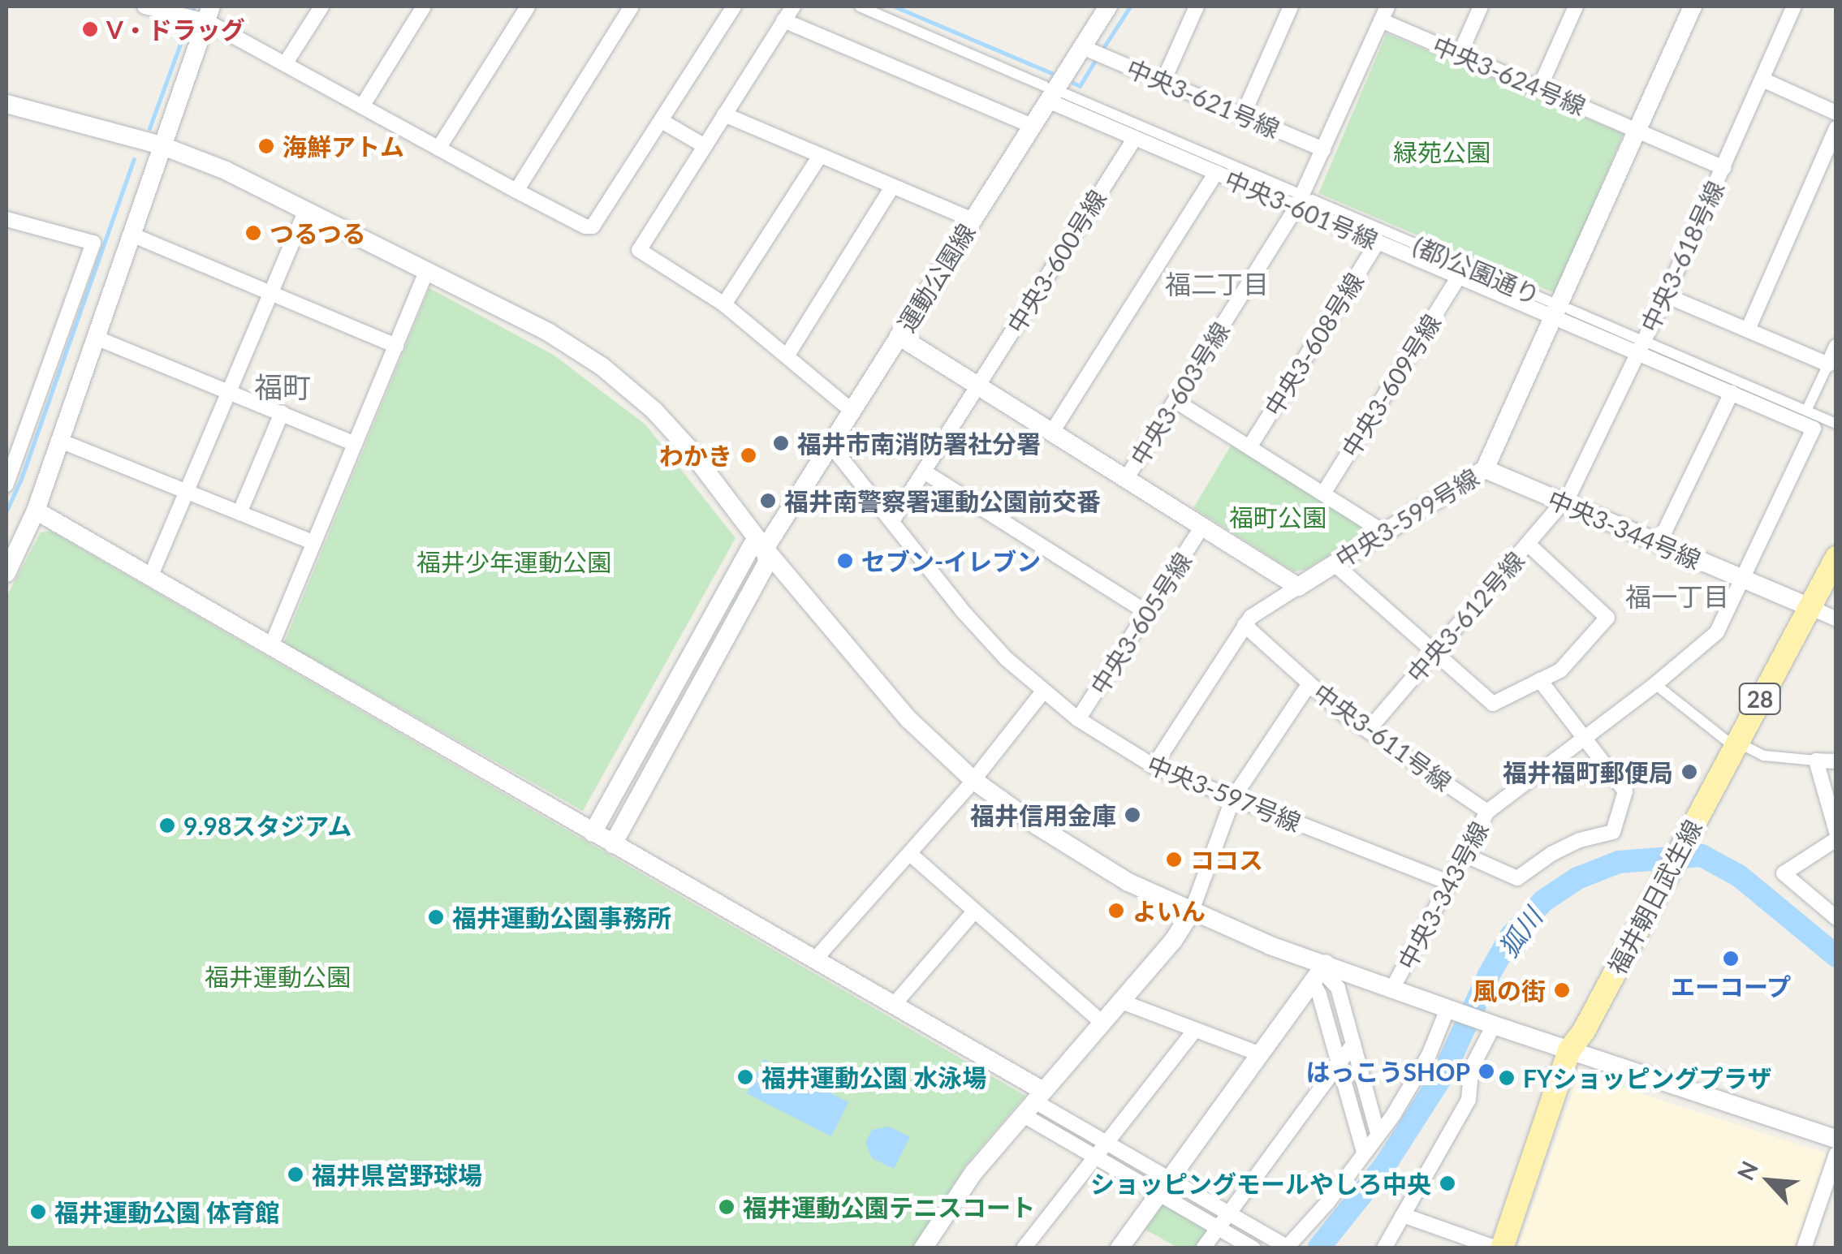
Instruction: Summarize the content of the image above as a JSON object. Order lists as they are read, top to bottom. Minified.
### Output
{"streets":{"main road":["28","福井朝日武生線"],"street":["中央3-624号線","中央3-621号線","中央3-601号線","中央3-618号線","中央3-600号線","(都)公園通り","運動公園線","中央3-608号線","中央3-609号線","中央3-603号線","中央3-599号線","中央3-344号線","中央3-612号線","中央3-605号線","中央3-611号線","中央3-597号線","中央3-343号線"]},"crossings":[["中央3-624号線","中央3-618号線"],["中央3-624号線","中央3-603号線"],["中央3-624号線","中央3-599号線"],["中央3-621号線","運動公園線"],["中央3-621号線","中央3-603号線"],["中央3-601号線","中央3-618号線"],["中央3-601号線","中央3-600号線"],["中央3-601号線","(都)公園通り"],["中央3-601号線","運動公園線"],["中央3-601号線","中央3-608号線"],["中央3-601号線","中央3-609号線"],["中央3-601号線","中央3-603号線"],["中央3-601号線","中央3-599号線"],["中央3-601号線","中央3-343号線"],["中央3-618号線","中央3-344号線"],["中央3-618号線","中央3-612号線"],["中央3-600号線","中央3-597号線"],["(都)公園通り","中央3-599号線"],["運動公園線","中央3-597号線"],["中央3-599号線","中央3-344号線"],["中央3-344号線","中央3-612号線"],["中央3-344号線","中央3-343号線"],["中央3-344号線","福井朝日武生線"],["中央3-612号線","中央3-611号線"],["中央3-605号線","中央3-597号線"],["中央3-611号線","中央3-343号線"],["中央3-597号線","中央3-343号線"]],"districts":["福二丁目","福町","福一丁目"],"water":["狐川"],"parks":["緑苑公園","福町公園","福井少年運動公園","福井運動公園"],"places":["V・ドラッグ","海鮮アトム","つるつる","福井市南消防署社分署","わかき","福井南警察署運動公園前交番","セブン-イレブン","福井福町郵便局","福井信用金庫","9.98スタジアム","ココス","よいん","福井運動公園事務所","エーコープ","風の街","はっこうSHOP","福井運動公園 水泳場","FYショッピングプラザ","福井県営野球場","ショッピングモールやしろ中央","福井運動公園テニスコート","福井運動公園 体育館"],"north":"top left"}
